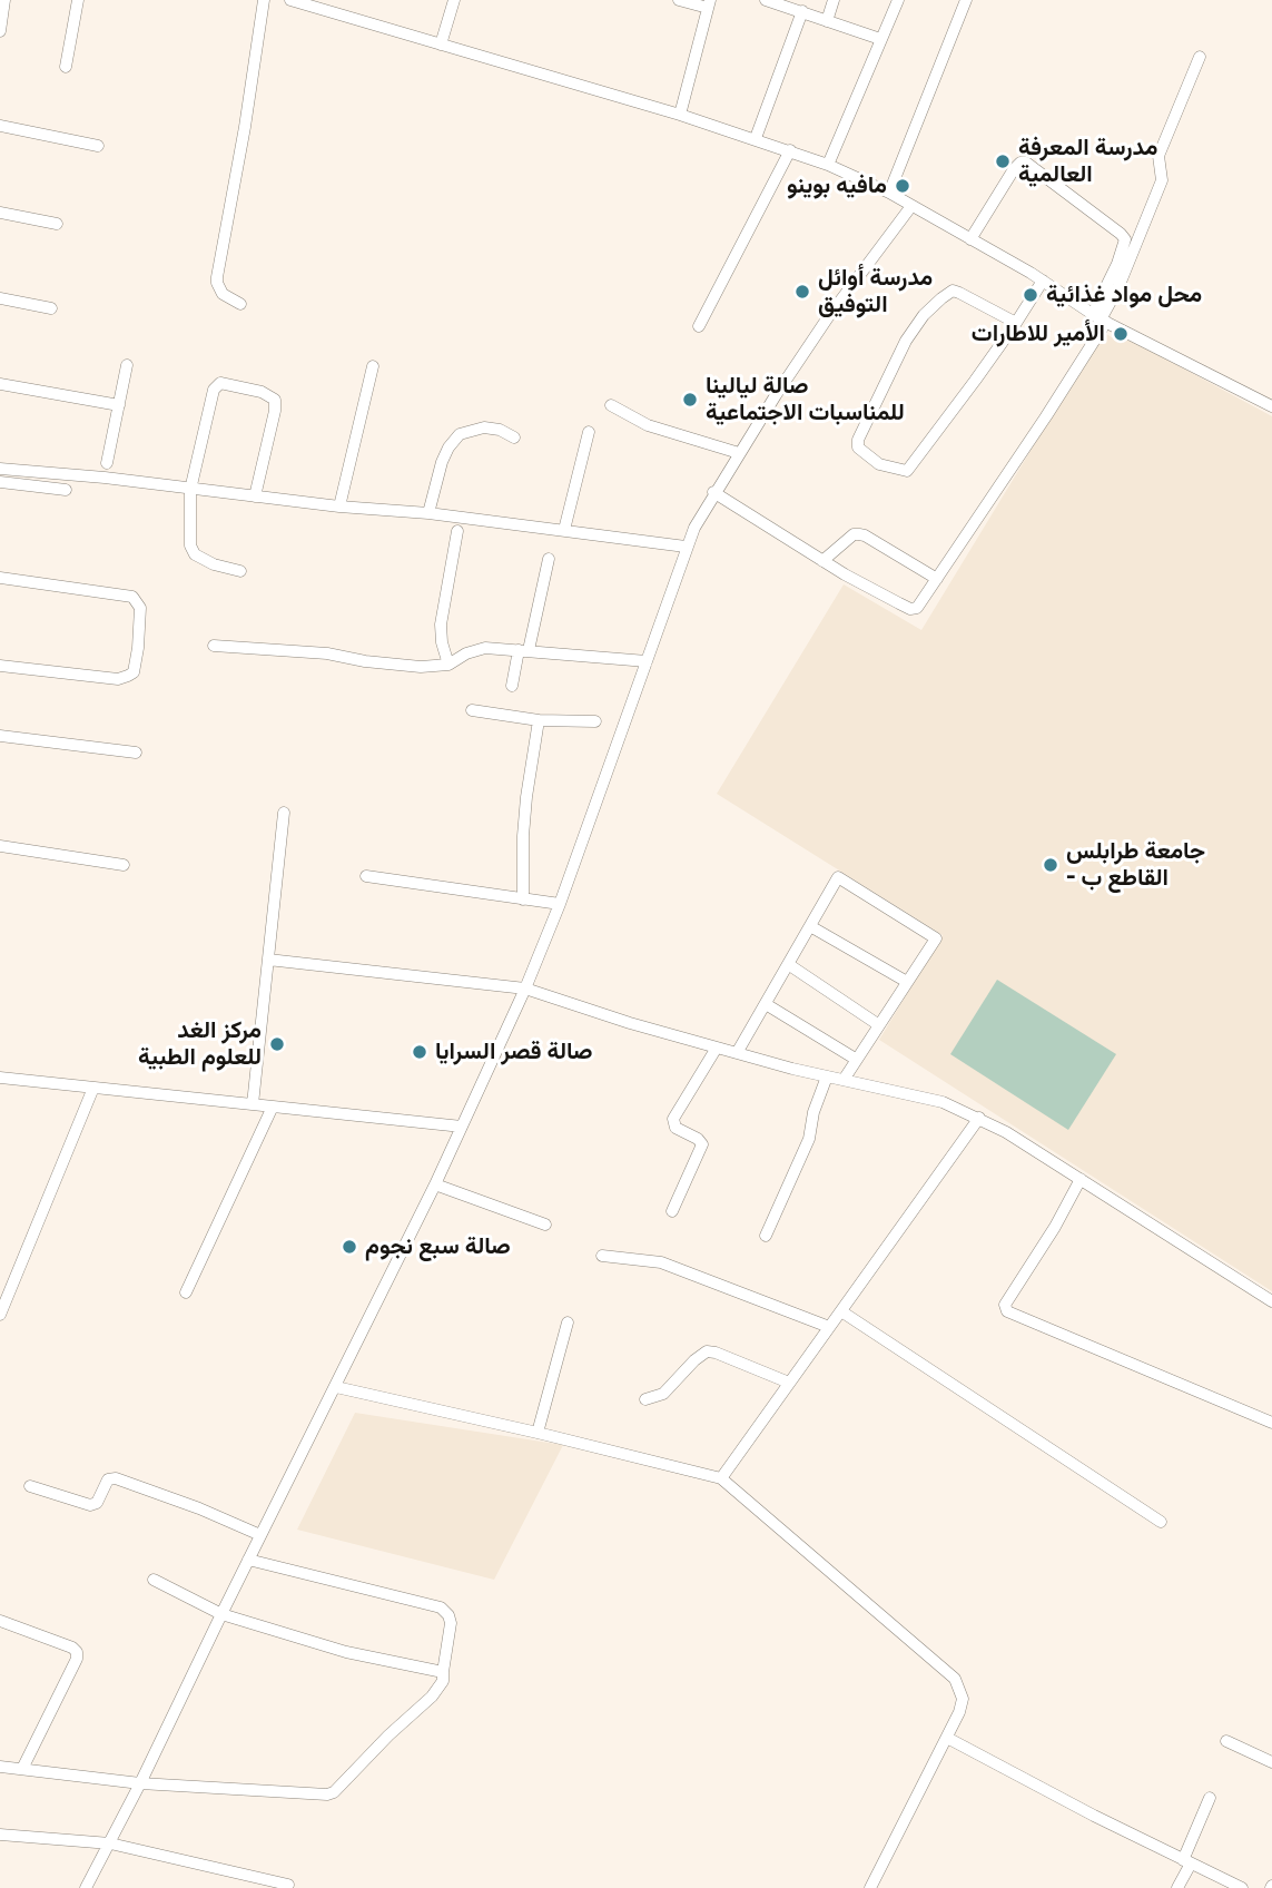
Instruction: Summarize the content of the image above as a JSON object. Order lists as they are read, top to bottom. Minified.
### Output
{"places":["مدرسة المعرفة العالمية","مافيه بوينو","مدرسة أوائل التوفيق","محل مواد غذائية","الأمير للاطارات","صالة ليالينا للمناسبات الاجتماعية","جامعة طرابلس - القاطع ب","مركز الغد للعلوم الطبية","صالة قصر السرايا","صالة سبع نجوم"]}
